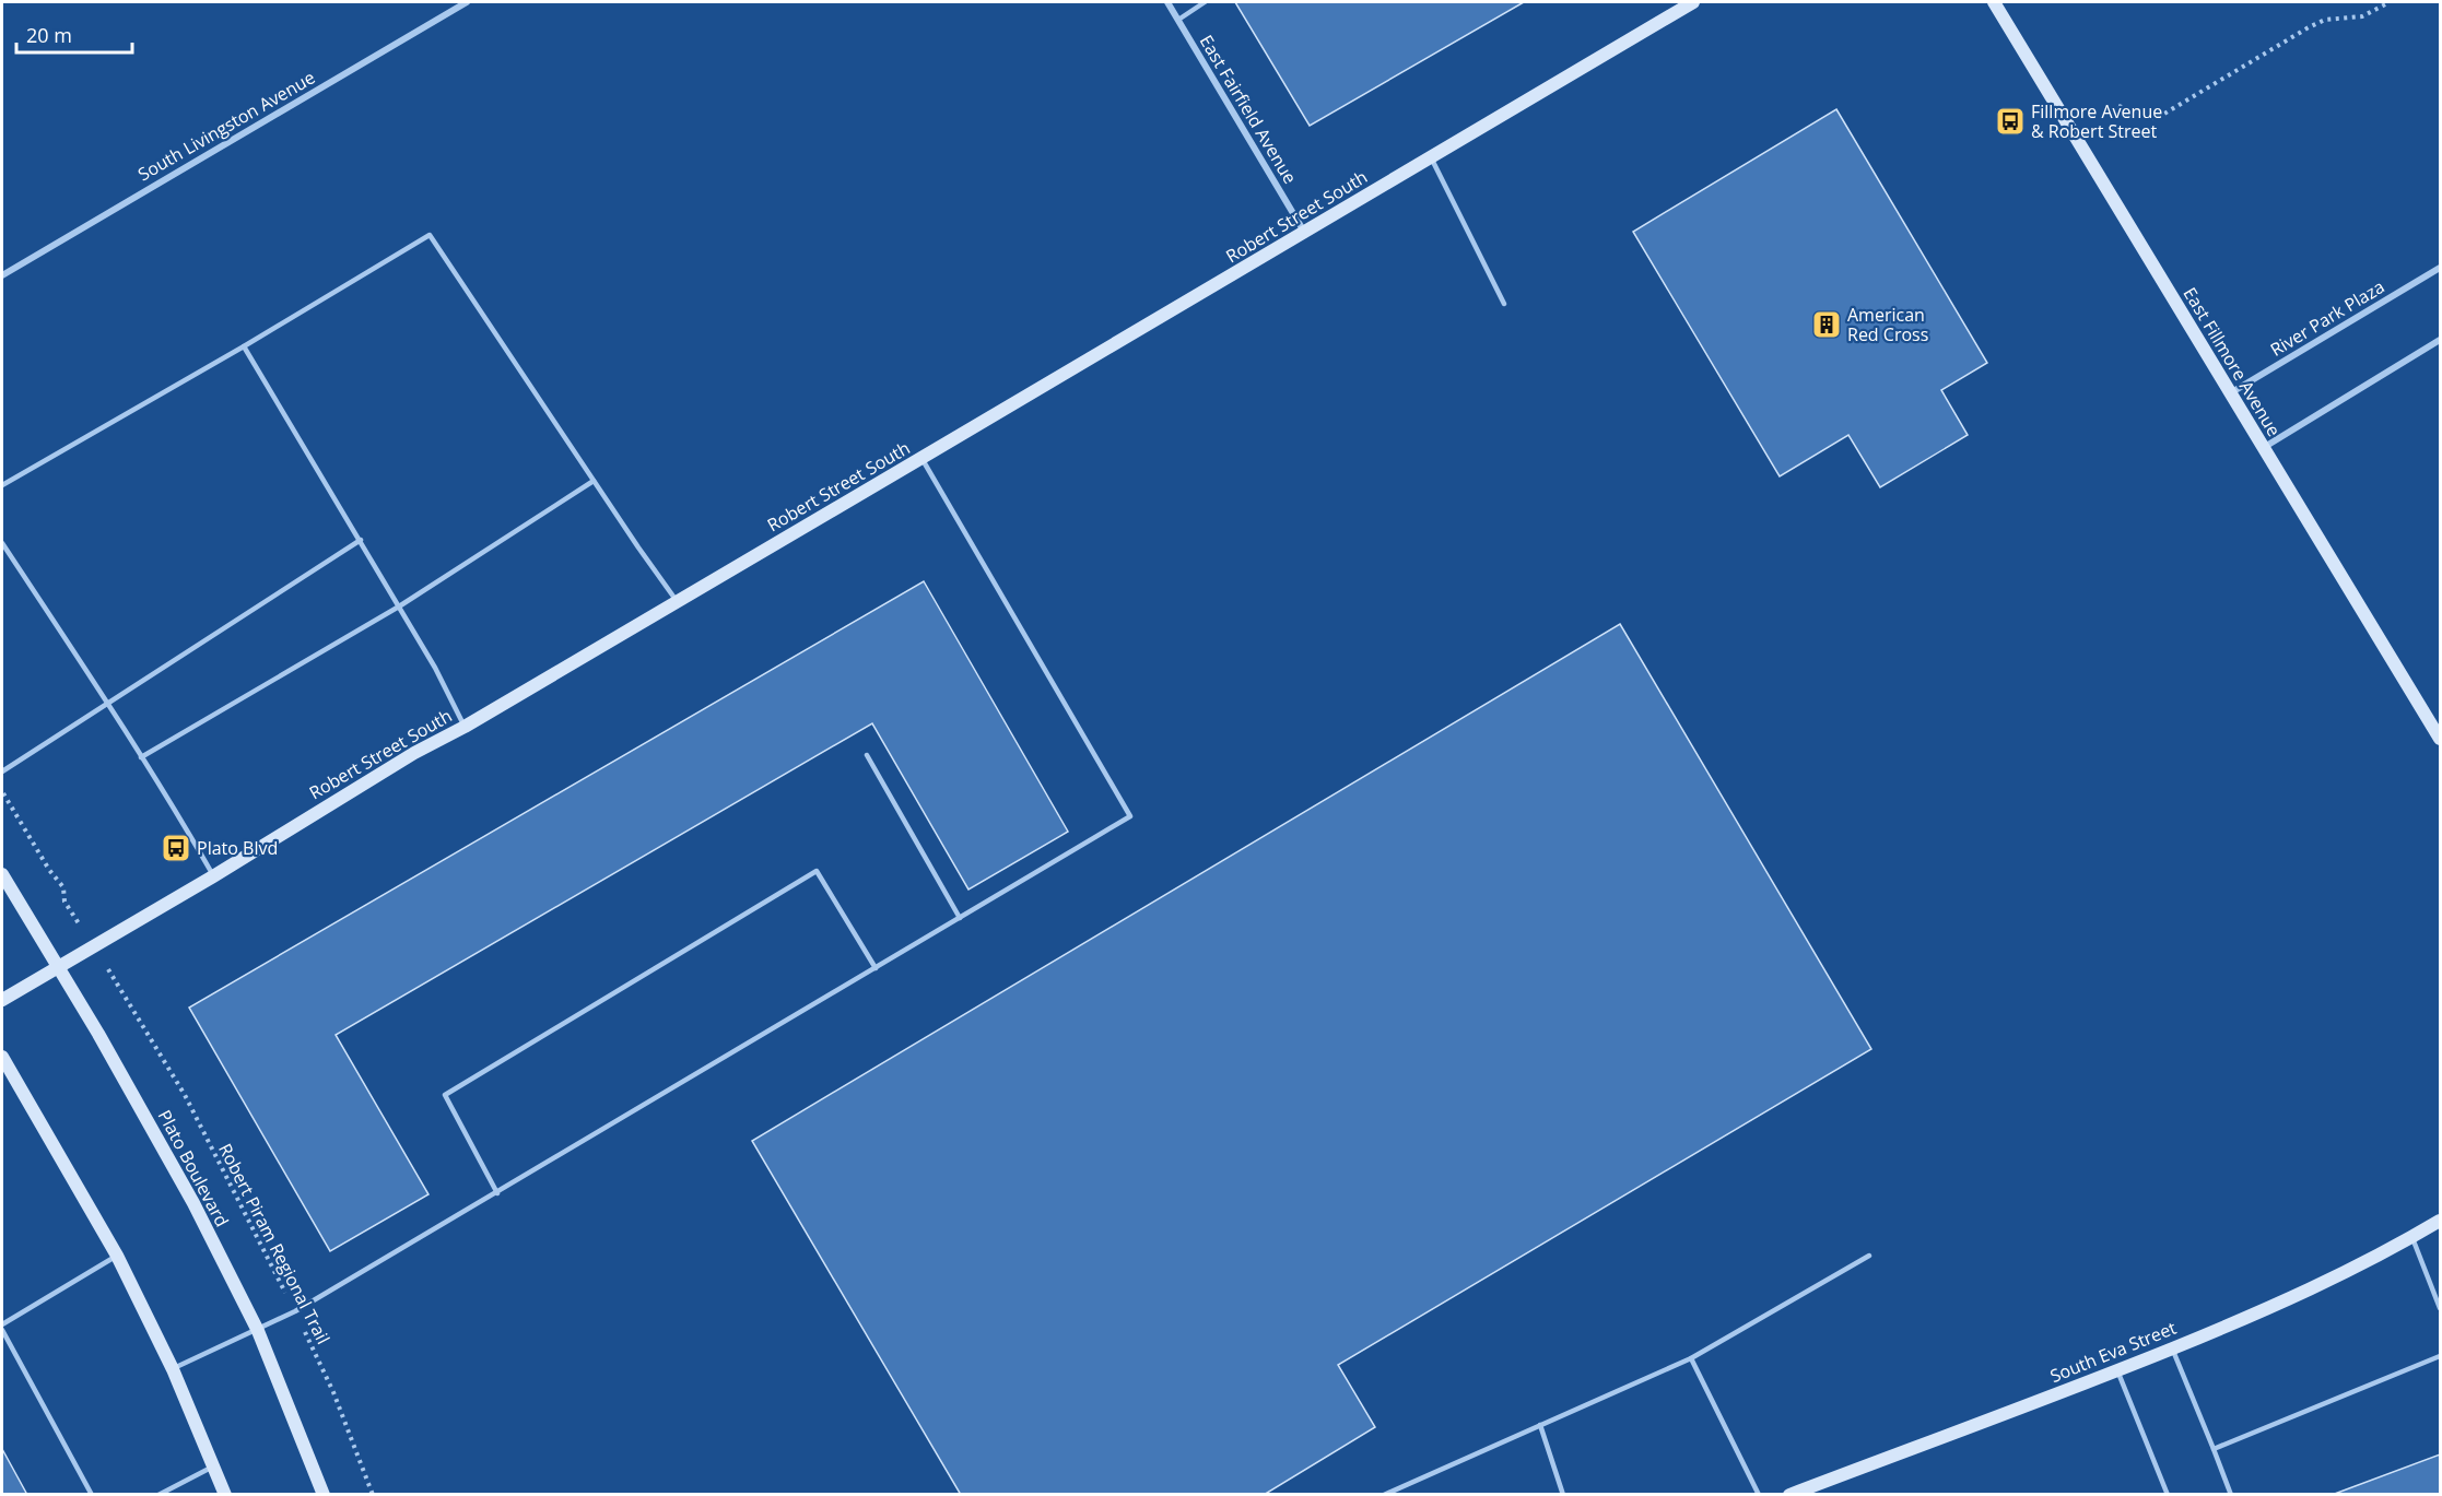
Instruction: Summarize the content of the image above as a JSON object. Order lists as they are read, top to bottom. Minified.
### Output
{"streets":{"main road":["Robert Street South","East Fillmore Avenue","Plato Boulevard","South Eva Street"],"street":["East Fairfield Avenue","South Livingston Avenue","River Park Plaza"],"path":["Robert Piram Regional Trail"]},"crossings":[["East Fairfield Avenue","Robert Street South"],["Robert Street South","Plato Boulevard"],["River Park Plaza","East Fillmore Avenue"]],"places":{"bus stop":["Fillmore Avenue & Robert Street","Plato Blvd"],"building":["American Red Cross"]},"scale_bar":"20 m"}
